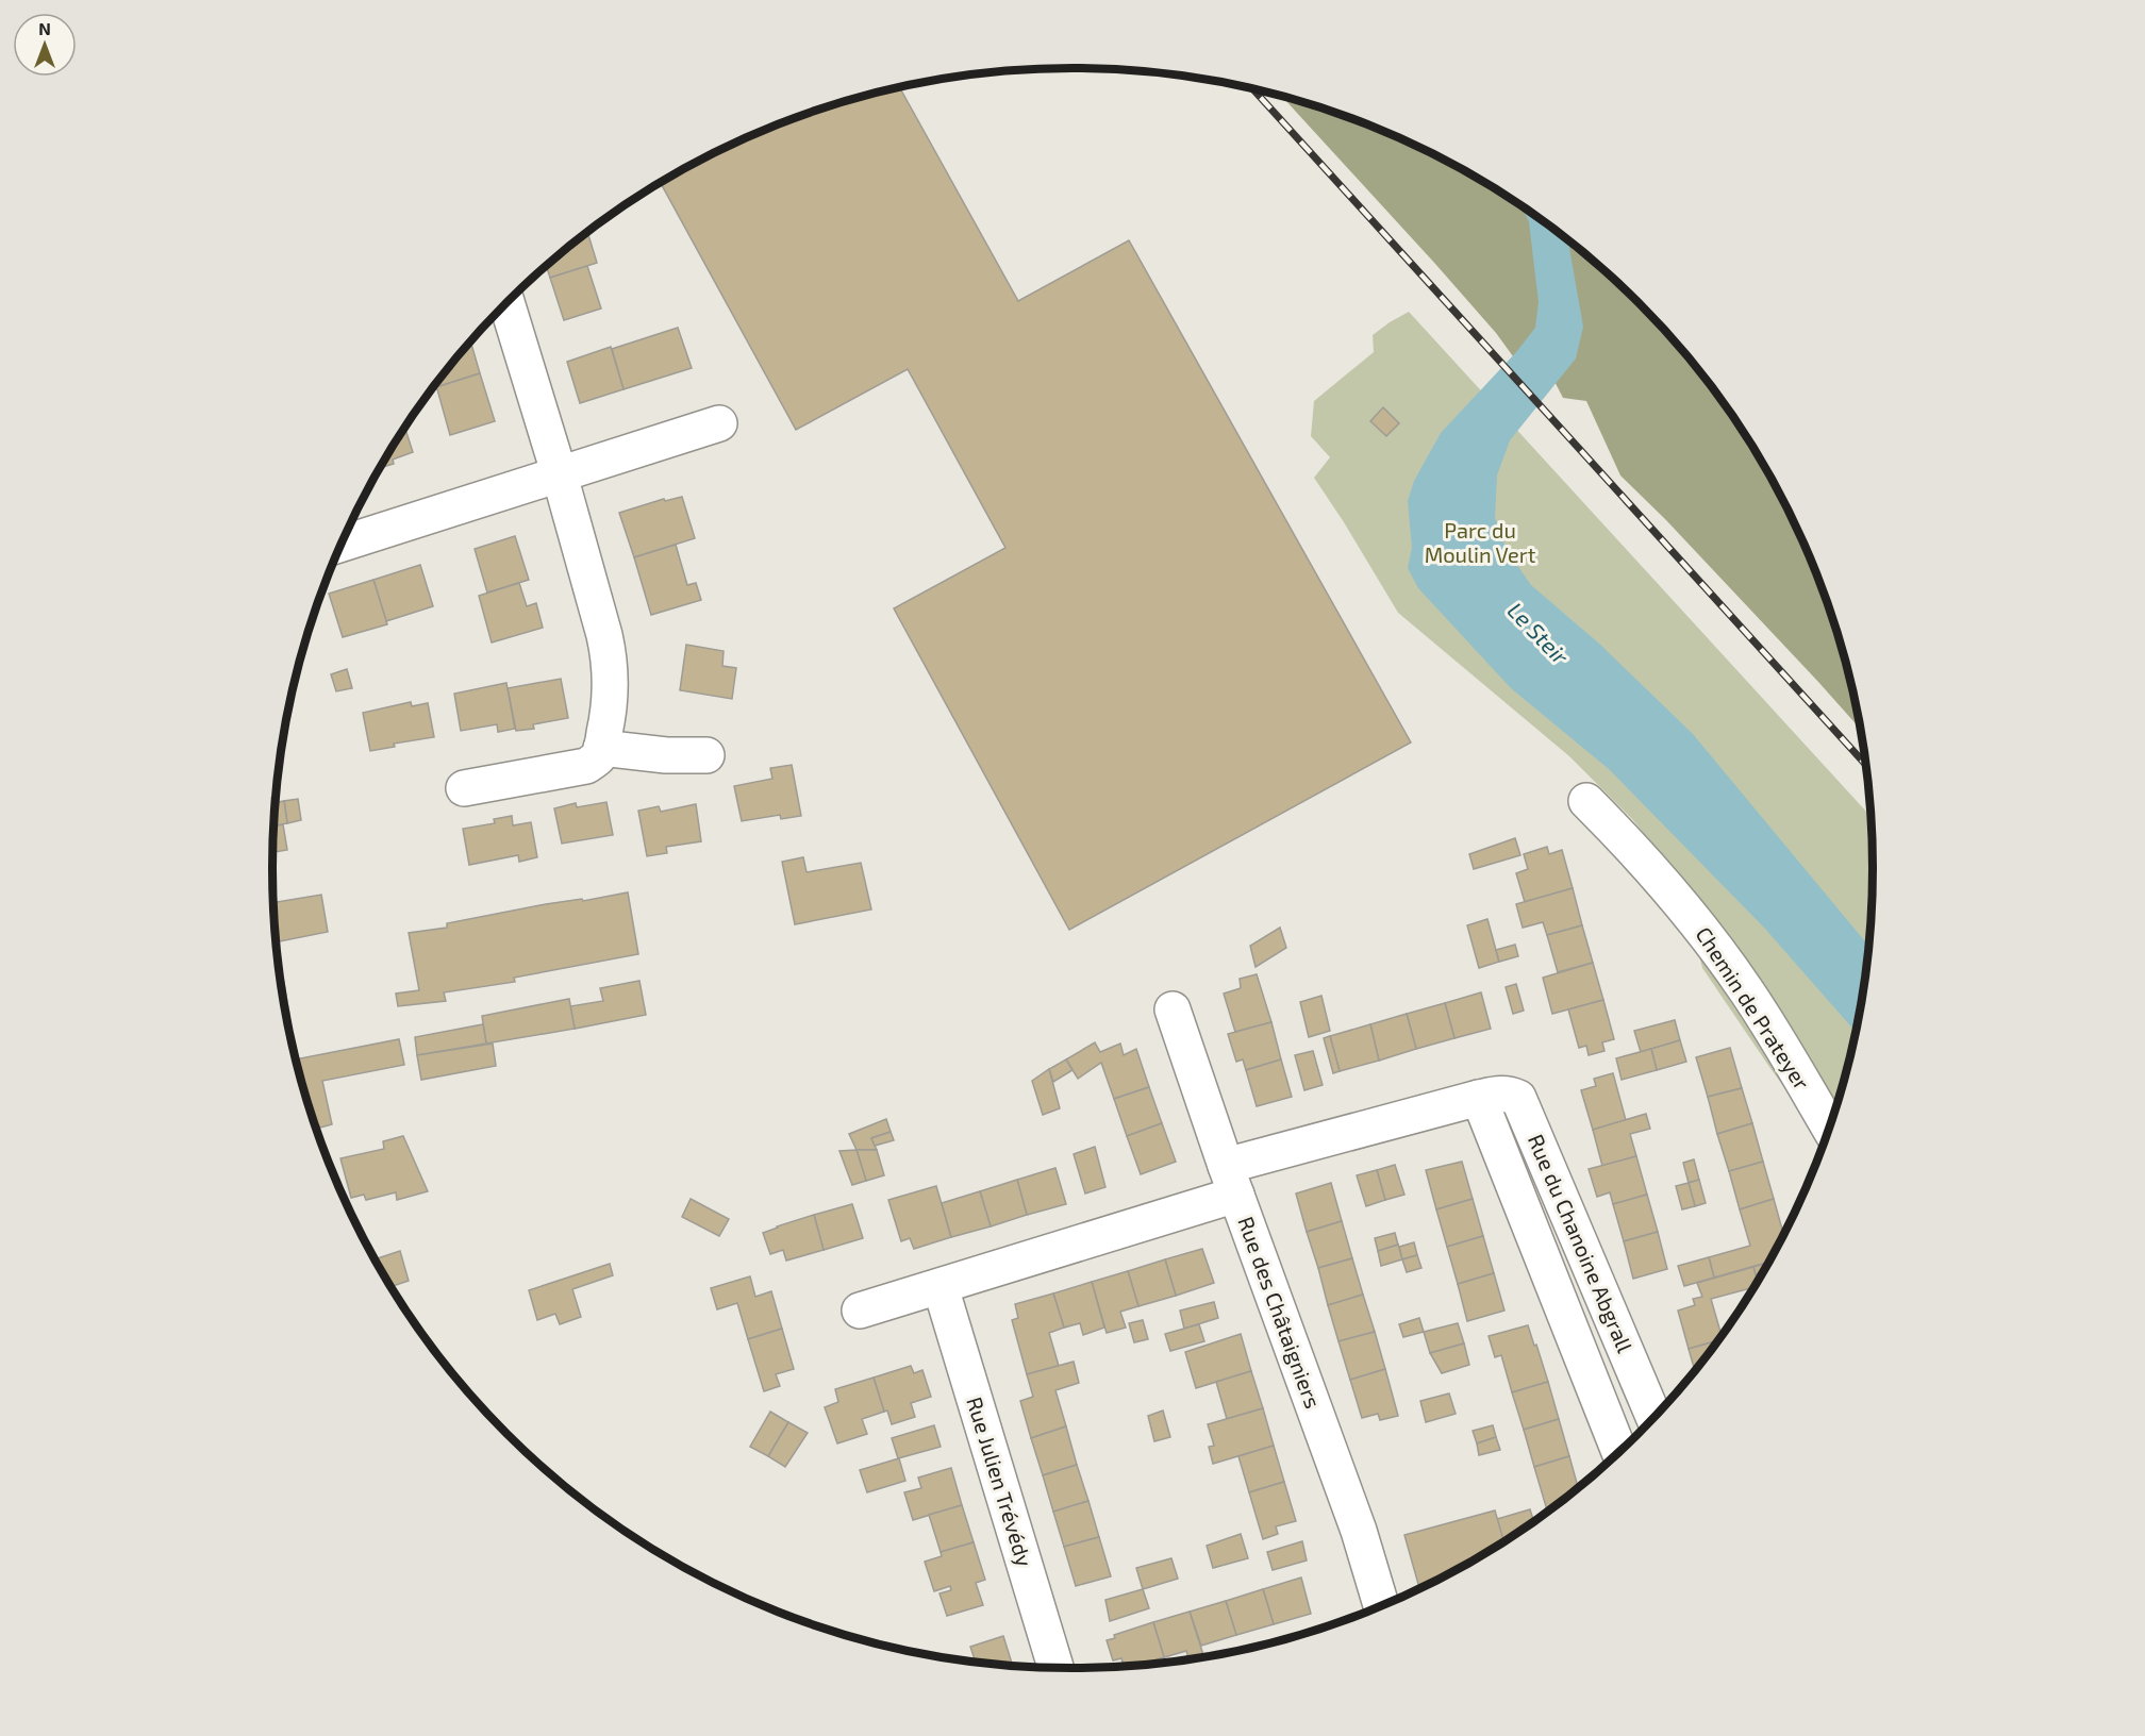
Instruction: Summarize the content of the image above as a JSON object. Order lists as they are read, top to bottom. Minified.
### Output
{"streets":{"street":["Chemin de Prateyer","Rue du Chanoine Abgrall","Rue des Châtaigniers","Rue Julien Trévédy"]},"crossings":[["Rue du Chanoine Abgrall","Rue des Châtaigniers"]],"water":["Le Steir"],"parks":["Parc du Moulin Vert"],"north":"top"}
